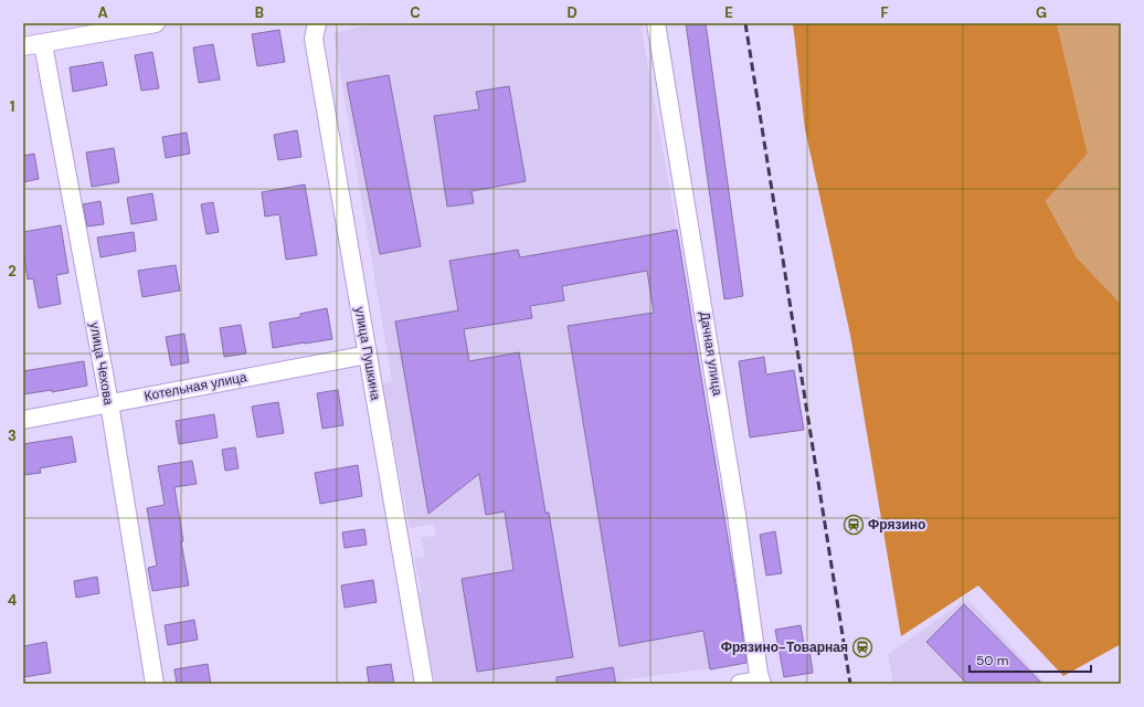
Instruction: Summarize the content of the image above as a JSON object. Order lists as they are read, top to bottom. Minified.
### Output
{"streets":{"street":["улица Пушкина","Дачная улица","улица Чехова","Котельная улица"]},"crossings":[["улица Пушкина","Котельная улица"],["улица Чехова","Котельная улица"]],"places":{"station":["Фрязино","Фрязино-Товарная"]},"scale_bar":"50 m","grid":{"columns":["A","B","C","D","E","F","G"],"rows":["1","2","3","4"]}}
